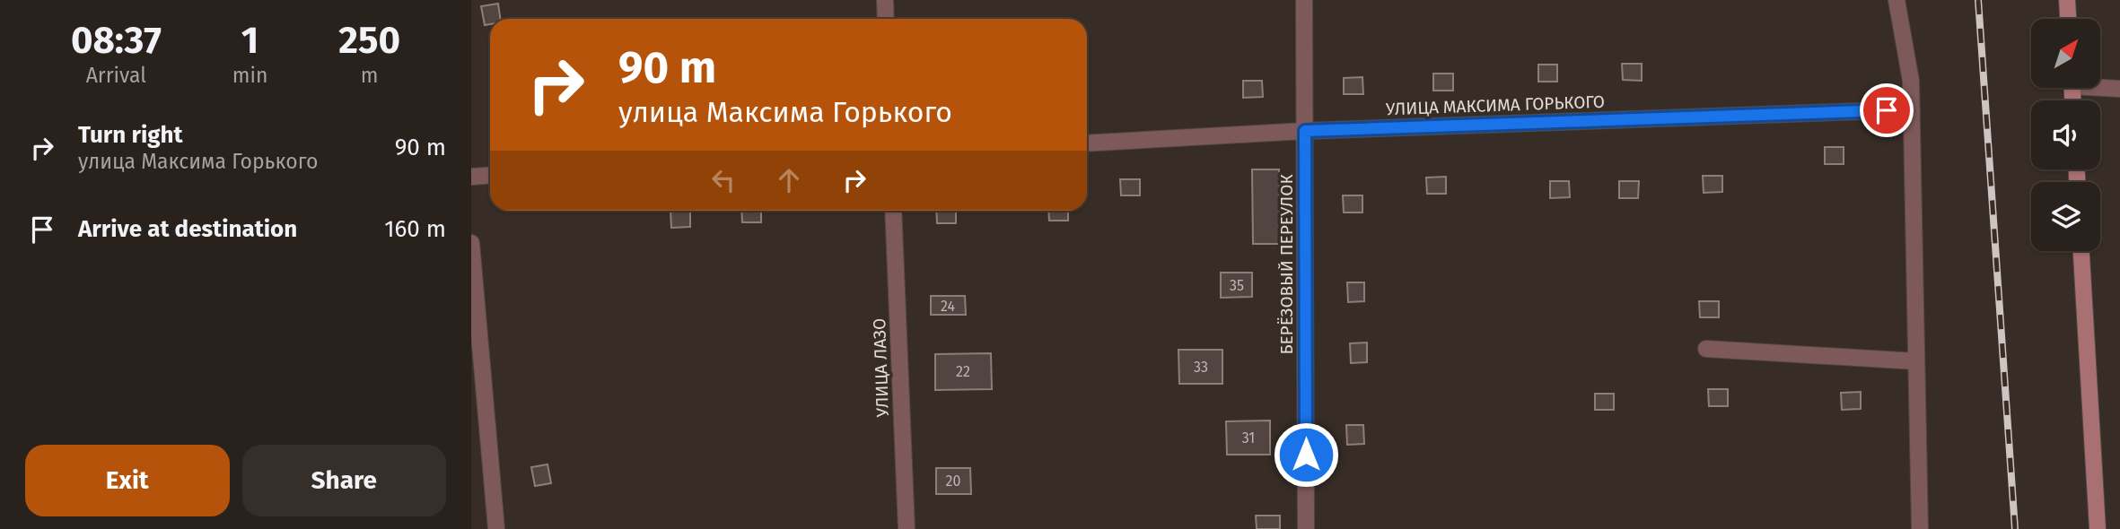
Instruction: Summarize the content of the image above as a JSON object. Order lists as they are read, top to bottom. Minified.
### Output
{"streets":{"street":["УЛИЦА МАКСИМА ГОРЬКОГО","БЕРЁЗОВЫЙ ПЕРЕУЛОК","УЛИЦА ЛАЗО"]},"crossings":[["УЛИЦА МАКСИМА ГОРЬКОГО","БЕРЁЗОВЫЙ ПЕРЕУЛОК"]],"house_numbers":["35","24","33","22","31","20"],"north":"top right","page":{"eta":["08:37","Arrival","1","min","250","m"],"turn":["90 m","улица Максима Горького"],"list":[{"name":"Turn right","note":"улица Максима Горького","value":"90 m"},{"name":"Arrive at destination","value":"160 m"}],"buttons":["Exit","Share"]}}
